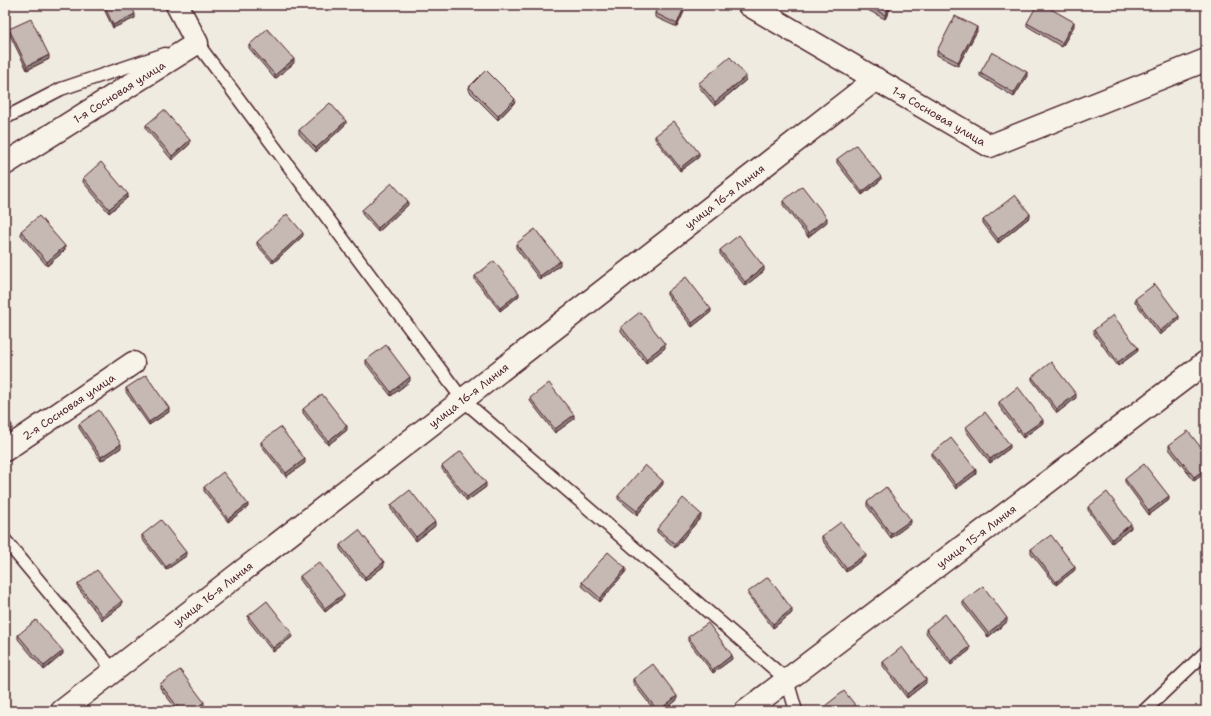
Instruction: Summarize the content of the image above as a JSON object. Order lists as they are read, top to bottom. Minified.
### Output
{"streets":{"street":["1-я Сосновая улица","улица 16-я Линия","2-я Сосновая улица","улица 15-я Линия"]},"crossings":[["1-я Сосновая улица","улица 16-я Линия"]]}
